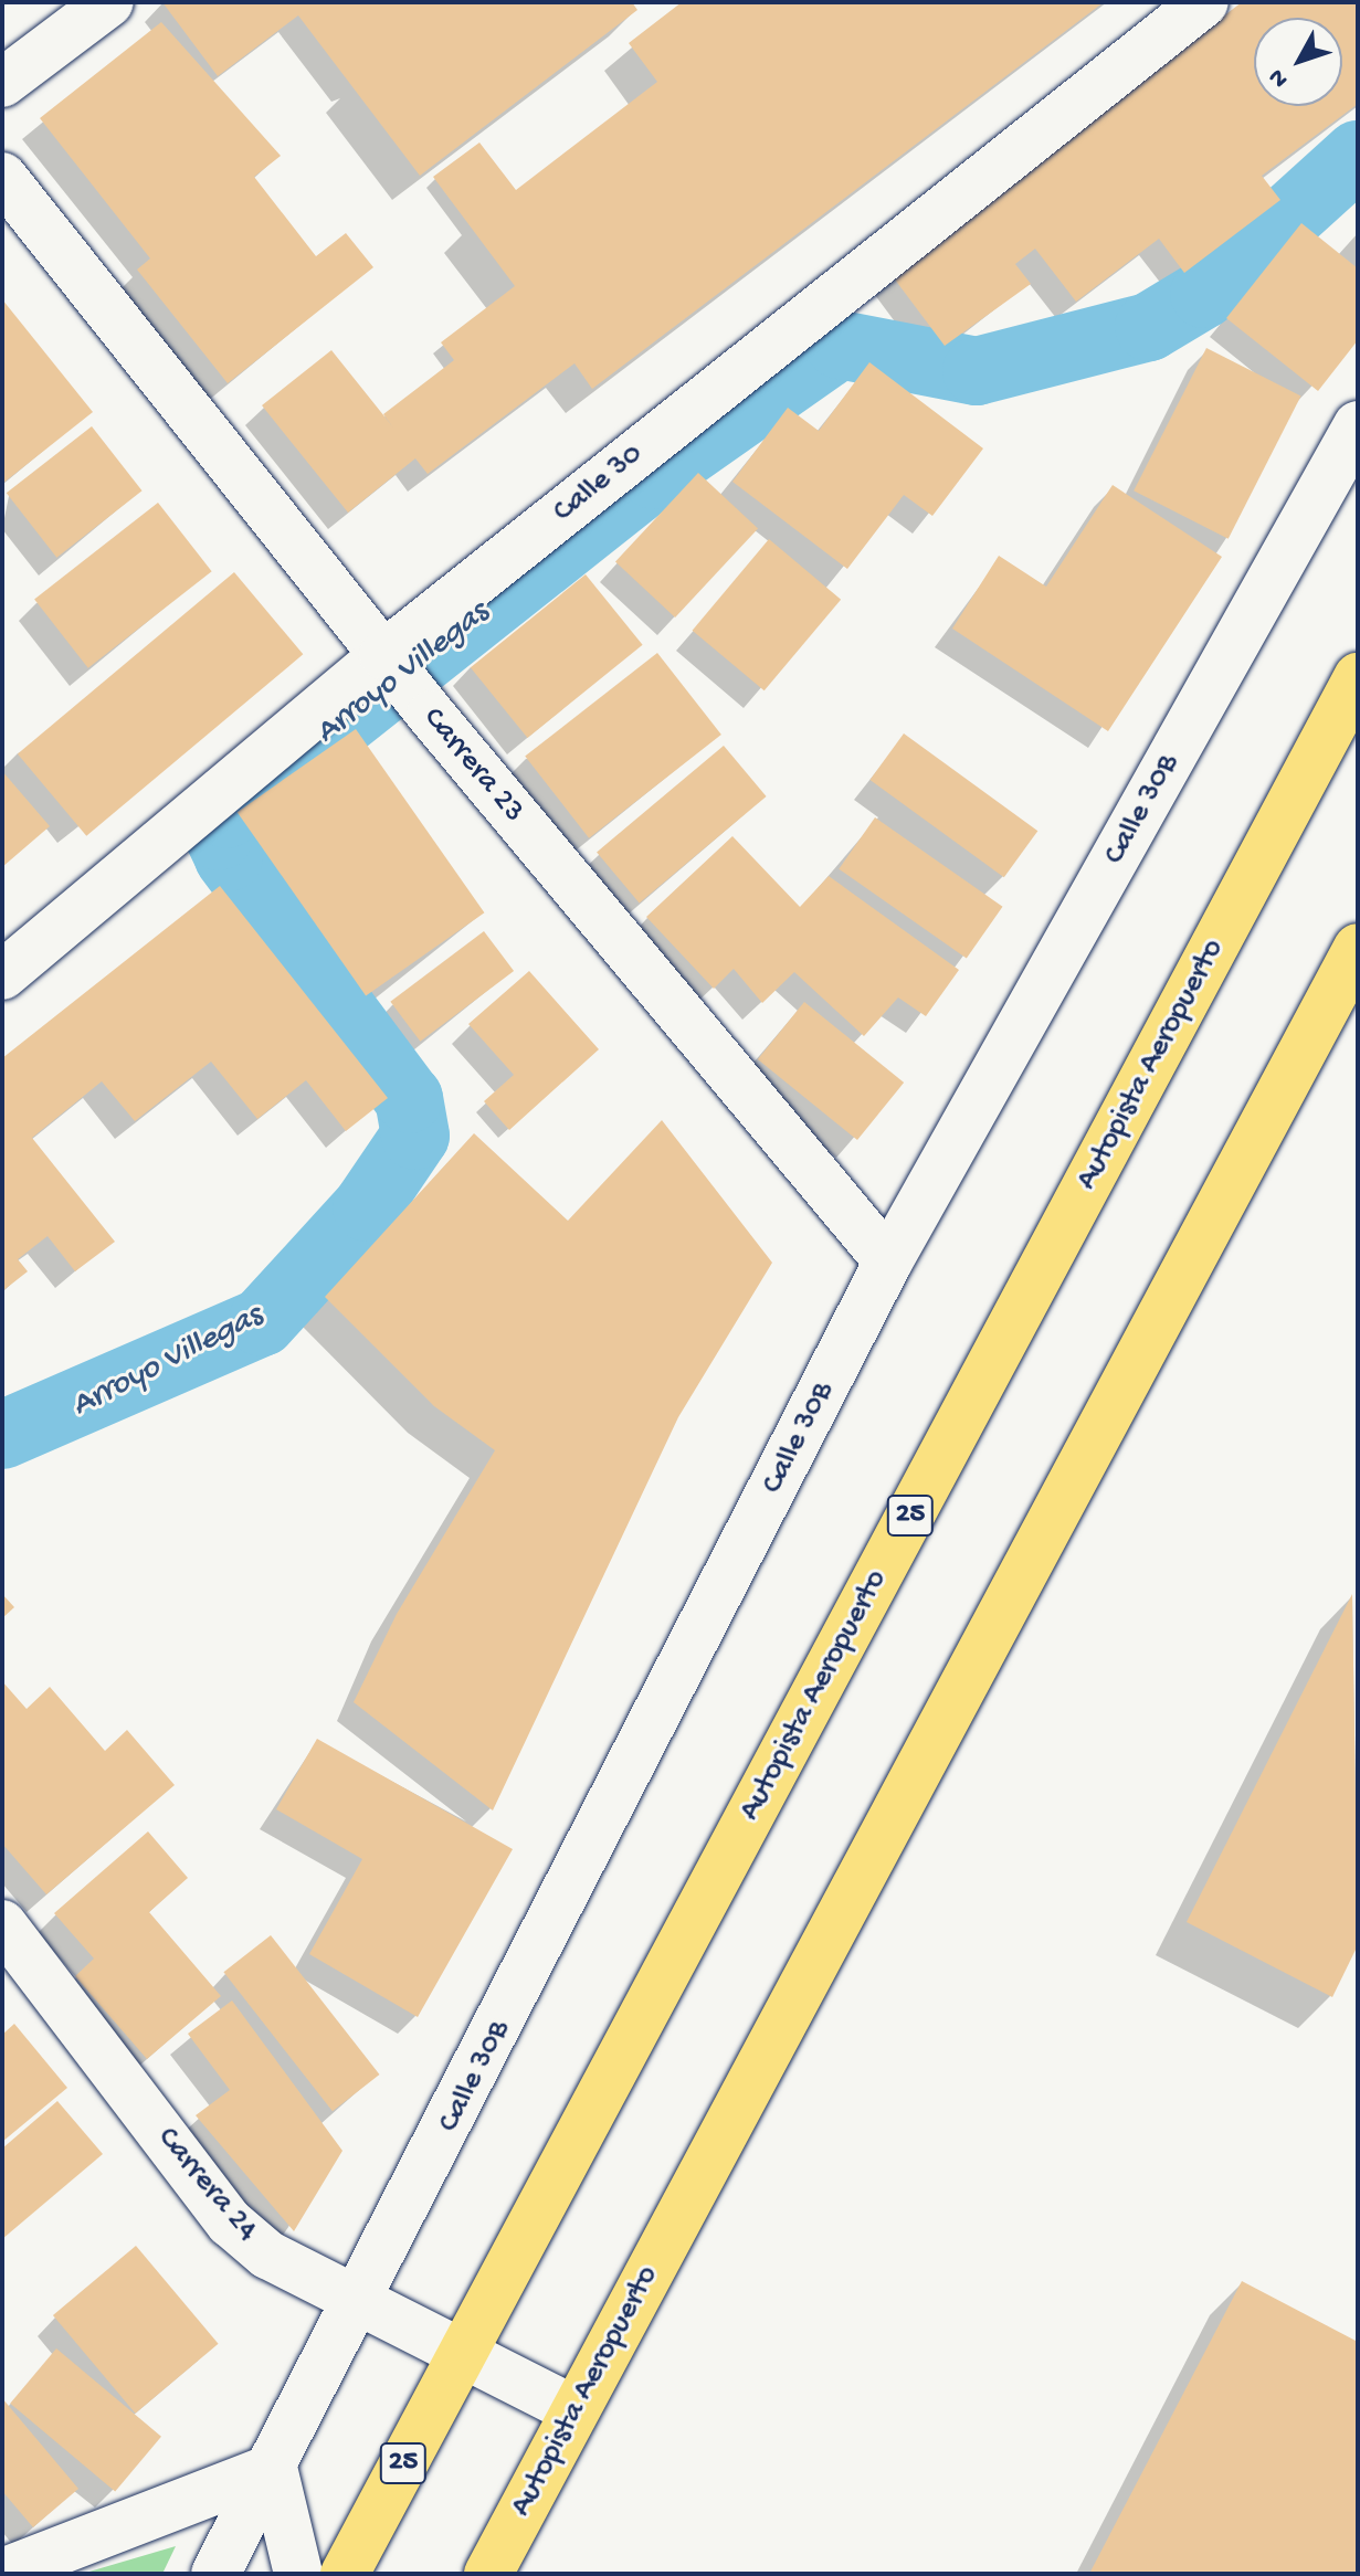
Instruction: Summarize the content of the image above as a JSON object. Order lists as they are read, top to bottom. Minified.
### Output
{"streets":{"highway":["Autopista Aeropuerto","25"],"street":["Calle 30","Carrera 23","Calle 30B","Carrera 24"]},"crossings":[["Calle 30","Carrera 23"],["Carrera 23","Calle 30B"],["Calle 30B","Carrera 24"],["Autopista Aeropuerto","Carrera 24"]],"water":["Arroyo Villegas"],"north":"bottom left"}
